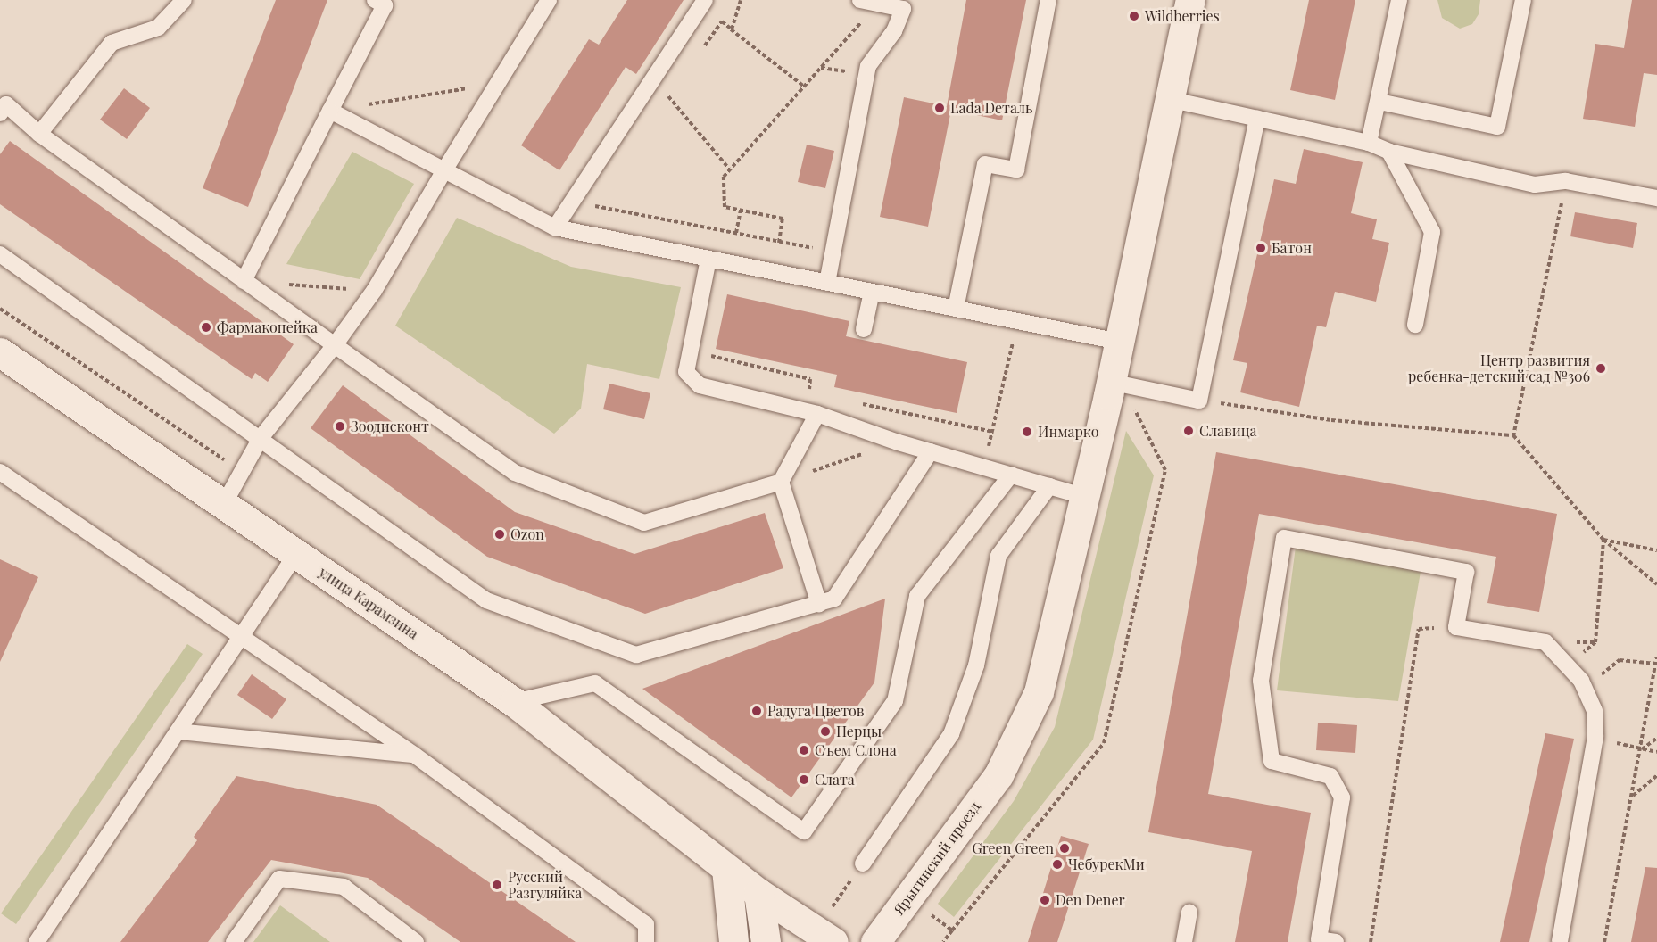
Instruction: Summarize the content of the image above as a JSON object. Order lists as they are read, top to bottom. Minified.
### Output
{"streets":{"street":["улица Карамзина","Ярыгинский проезд"]},"places":["Wildberries","Lada Dеталь","Батон","Фармакопейка","Центр развития ребенка-детский сад №306","Зоодисконт","Славица","Инмарко","Ozon","Радуга Цветов","Перцы","Съем Слона","Слата","Green Green","ЧебурекМи","Русский Разгуляйка","Den Dener"]}
